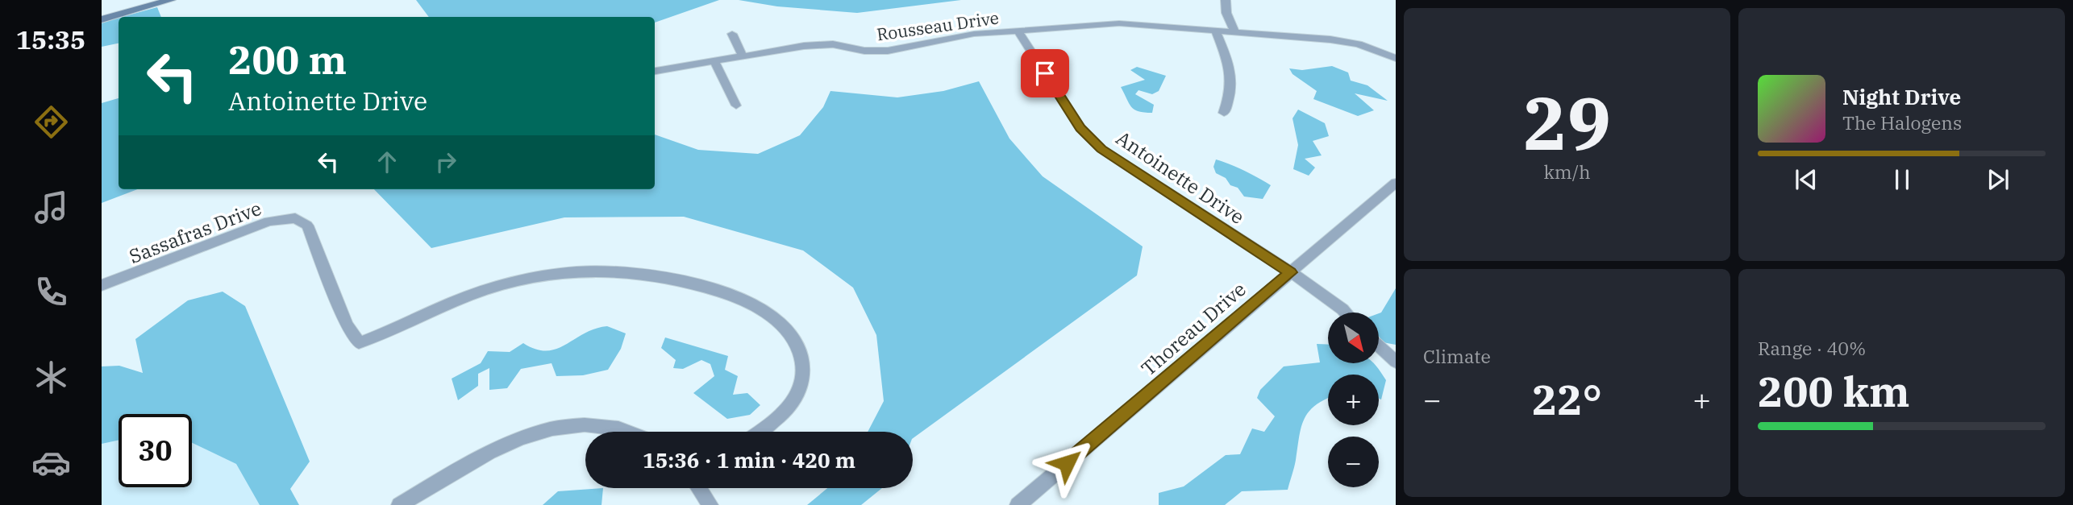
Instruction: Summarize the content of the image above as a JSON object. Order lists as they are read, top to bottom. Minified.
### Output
{"streets":{"street":["Rousseau Drive","Antoinette Drive","Sassafras Drive","Thoreau Drive"]},"crossings":[["Rousseau Drive","Antoinette Drive"],["Antoinette Drive","Thoreau Drive"]],"north":"bottom right","page":{"tabs":"15:35","tile":[["29","km/h"],"Climate",["Range · 40%","200 km"]],"turn":["200 m","Antoinette Drive"],"song":["Night Drive","The Halogens"],"map_buttons":["+","−"],"heat":["−","22°","+"],"limit":"30","trip":"15:36 · 1 min · 420 m"}}
